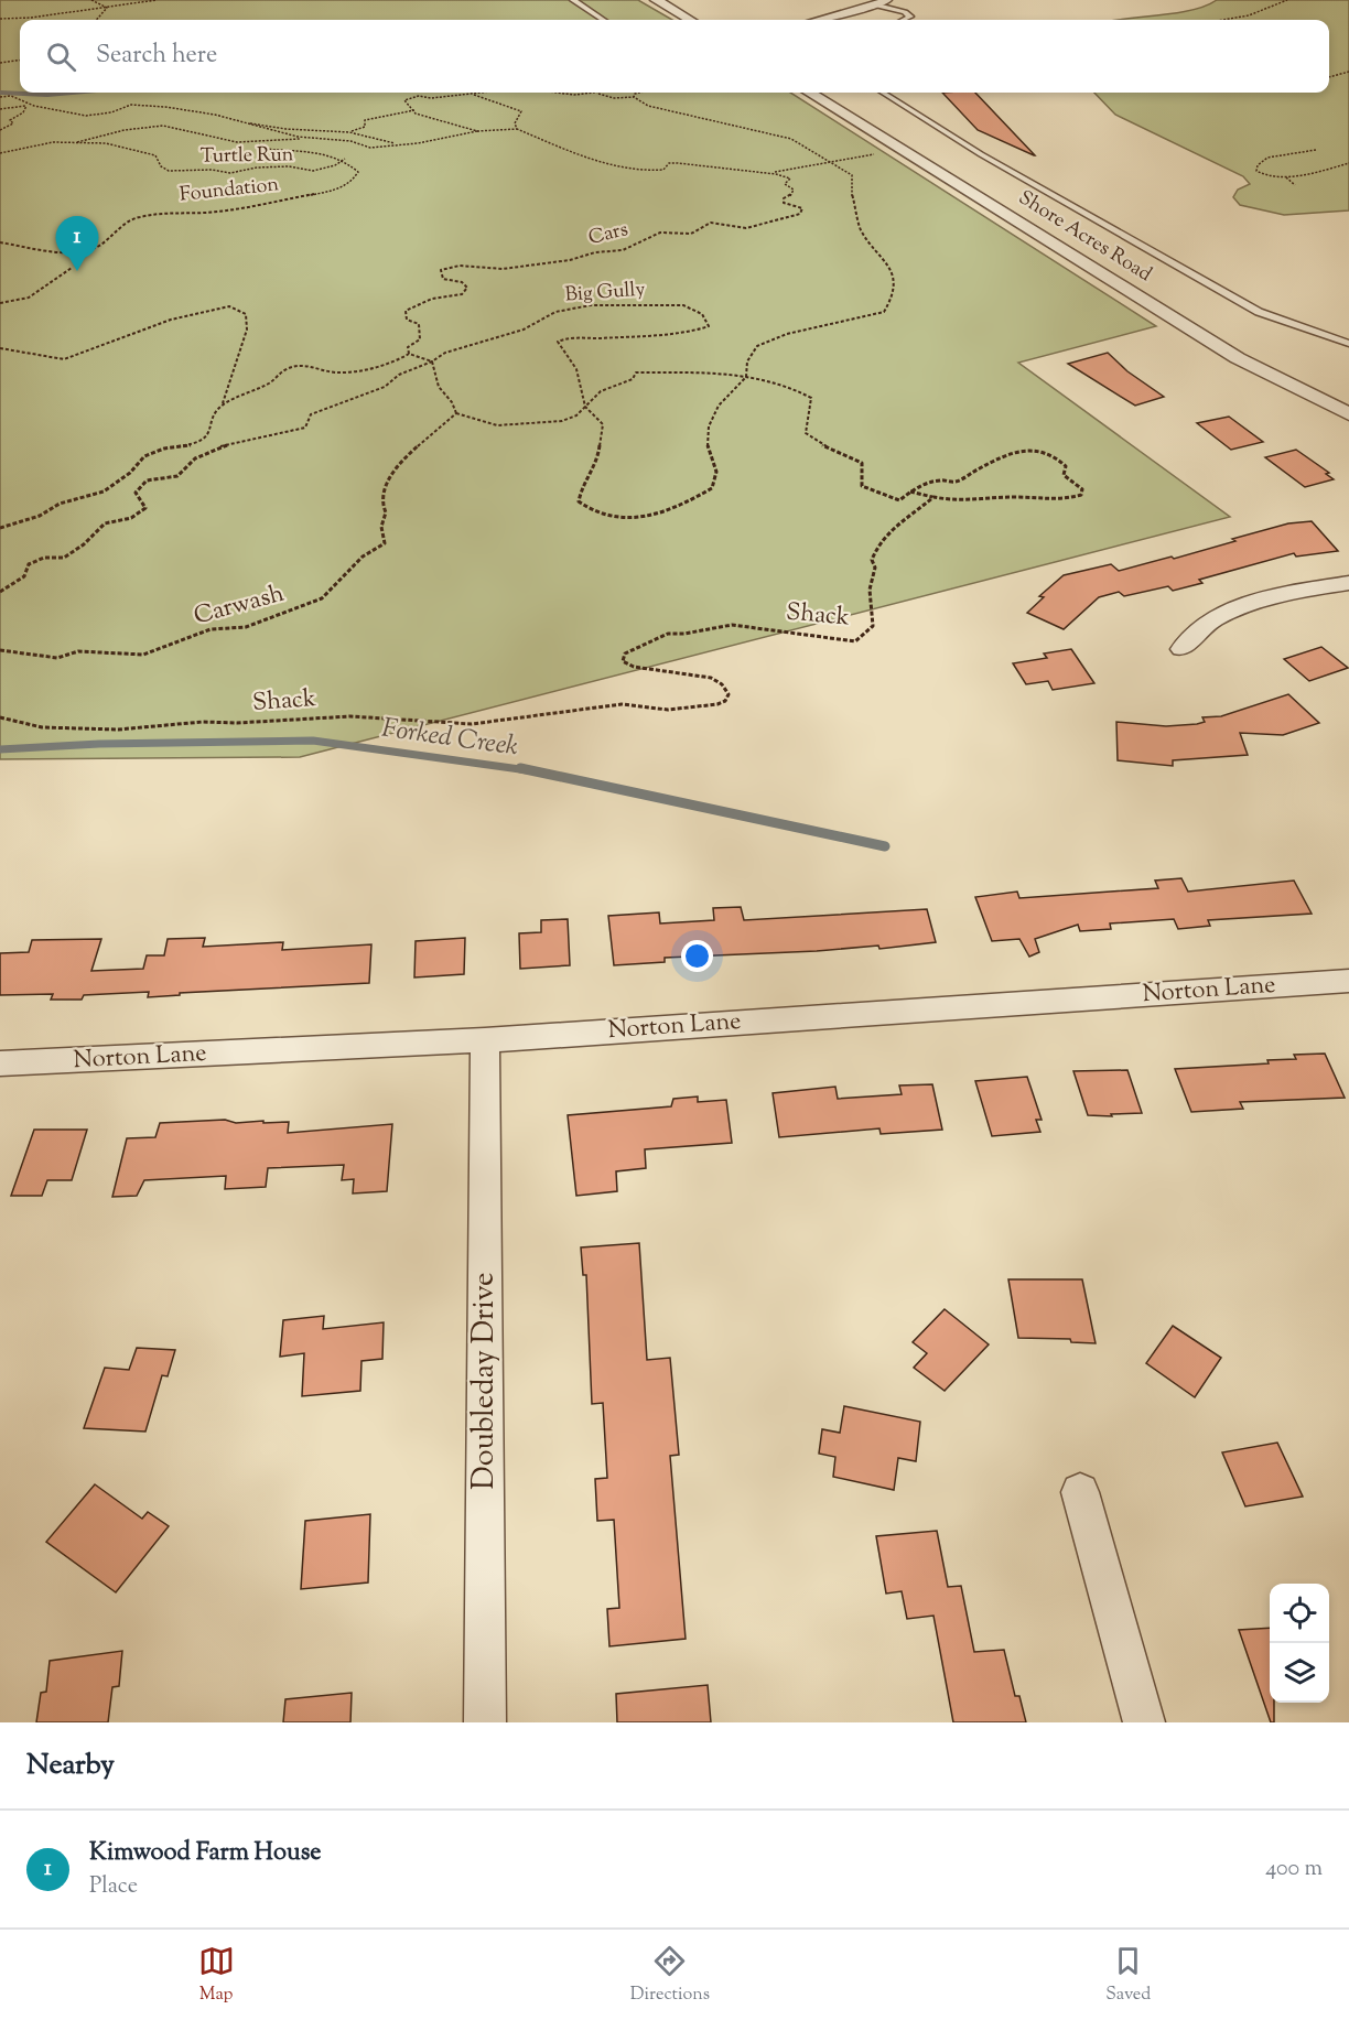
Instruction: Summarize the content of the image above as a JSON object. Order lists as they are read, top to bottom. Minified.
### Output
{"streets":{"street":["Shore Acres Road","Norton Lane","Doubleday Drive"],"path":["Turtle Run","Foundation","Cars","Big Gully","Carwash","Shack"]},"crossings":[["Turtle Run","Foundation"],["Norton Lane","Doubleday Drive"]],"water":["Forked Creek"],"page":{"search":"Search here","pins":"1","heading":"Nearby","list":[{"mark":"1","name":"Kimwood Farm House","note":"Place","value":"400 m"}],"nav":["Map","Directions","Saved"]}}
